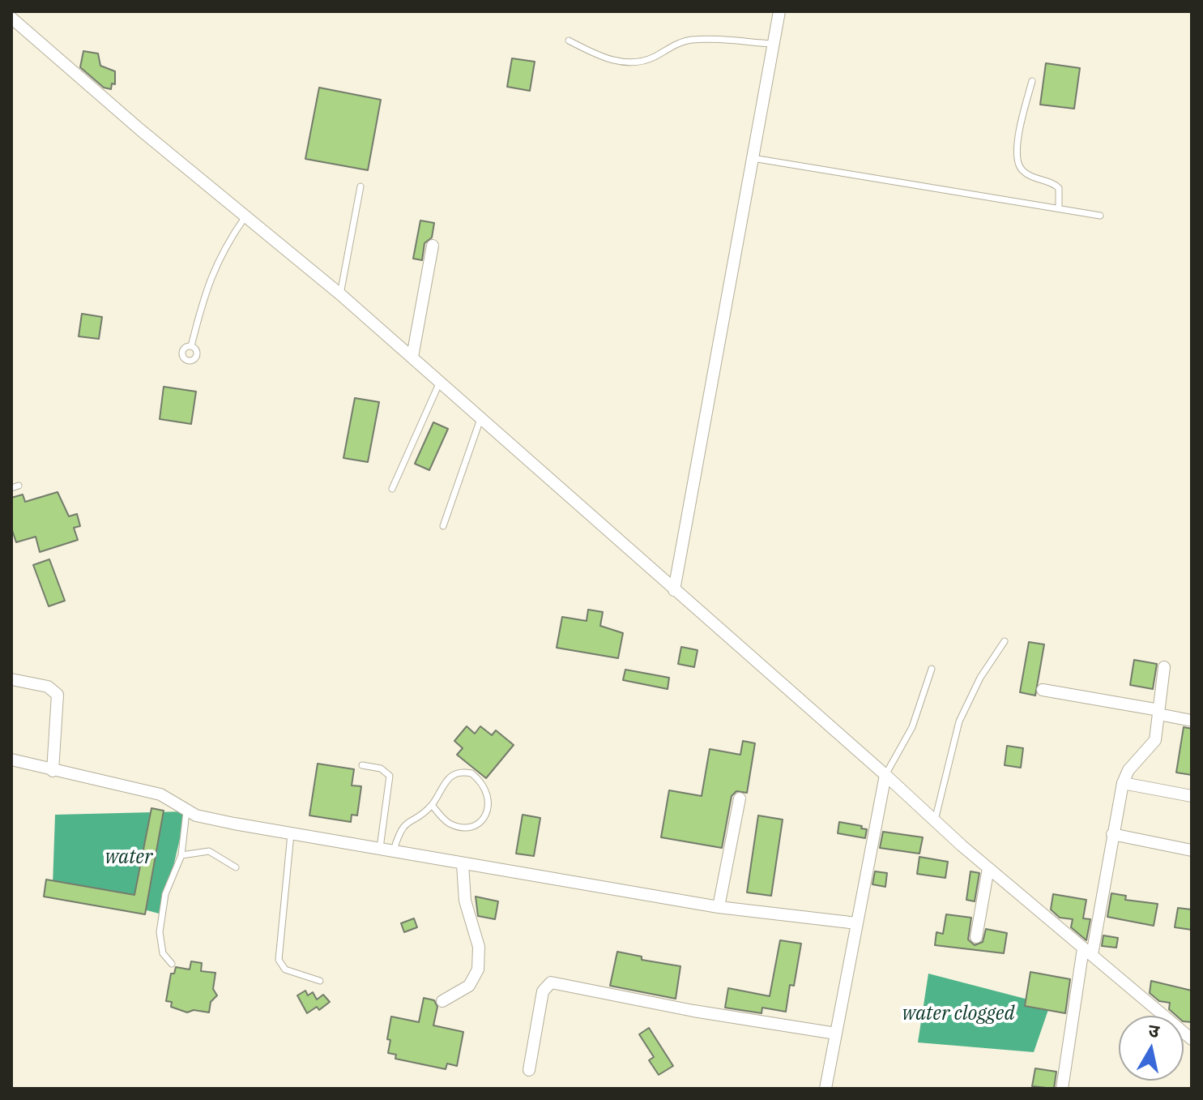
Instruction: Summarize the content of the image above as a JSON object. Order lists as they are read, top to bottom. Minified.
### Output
{"water":["water","water clogged"],"north":"top"}
